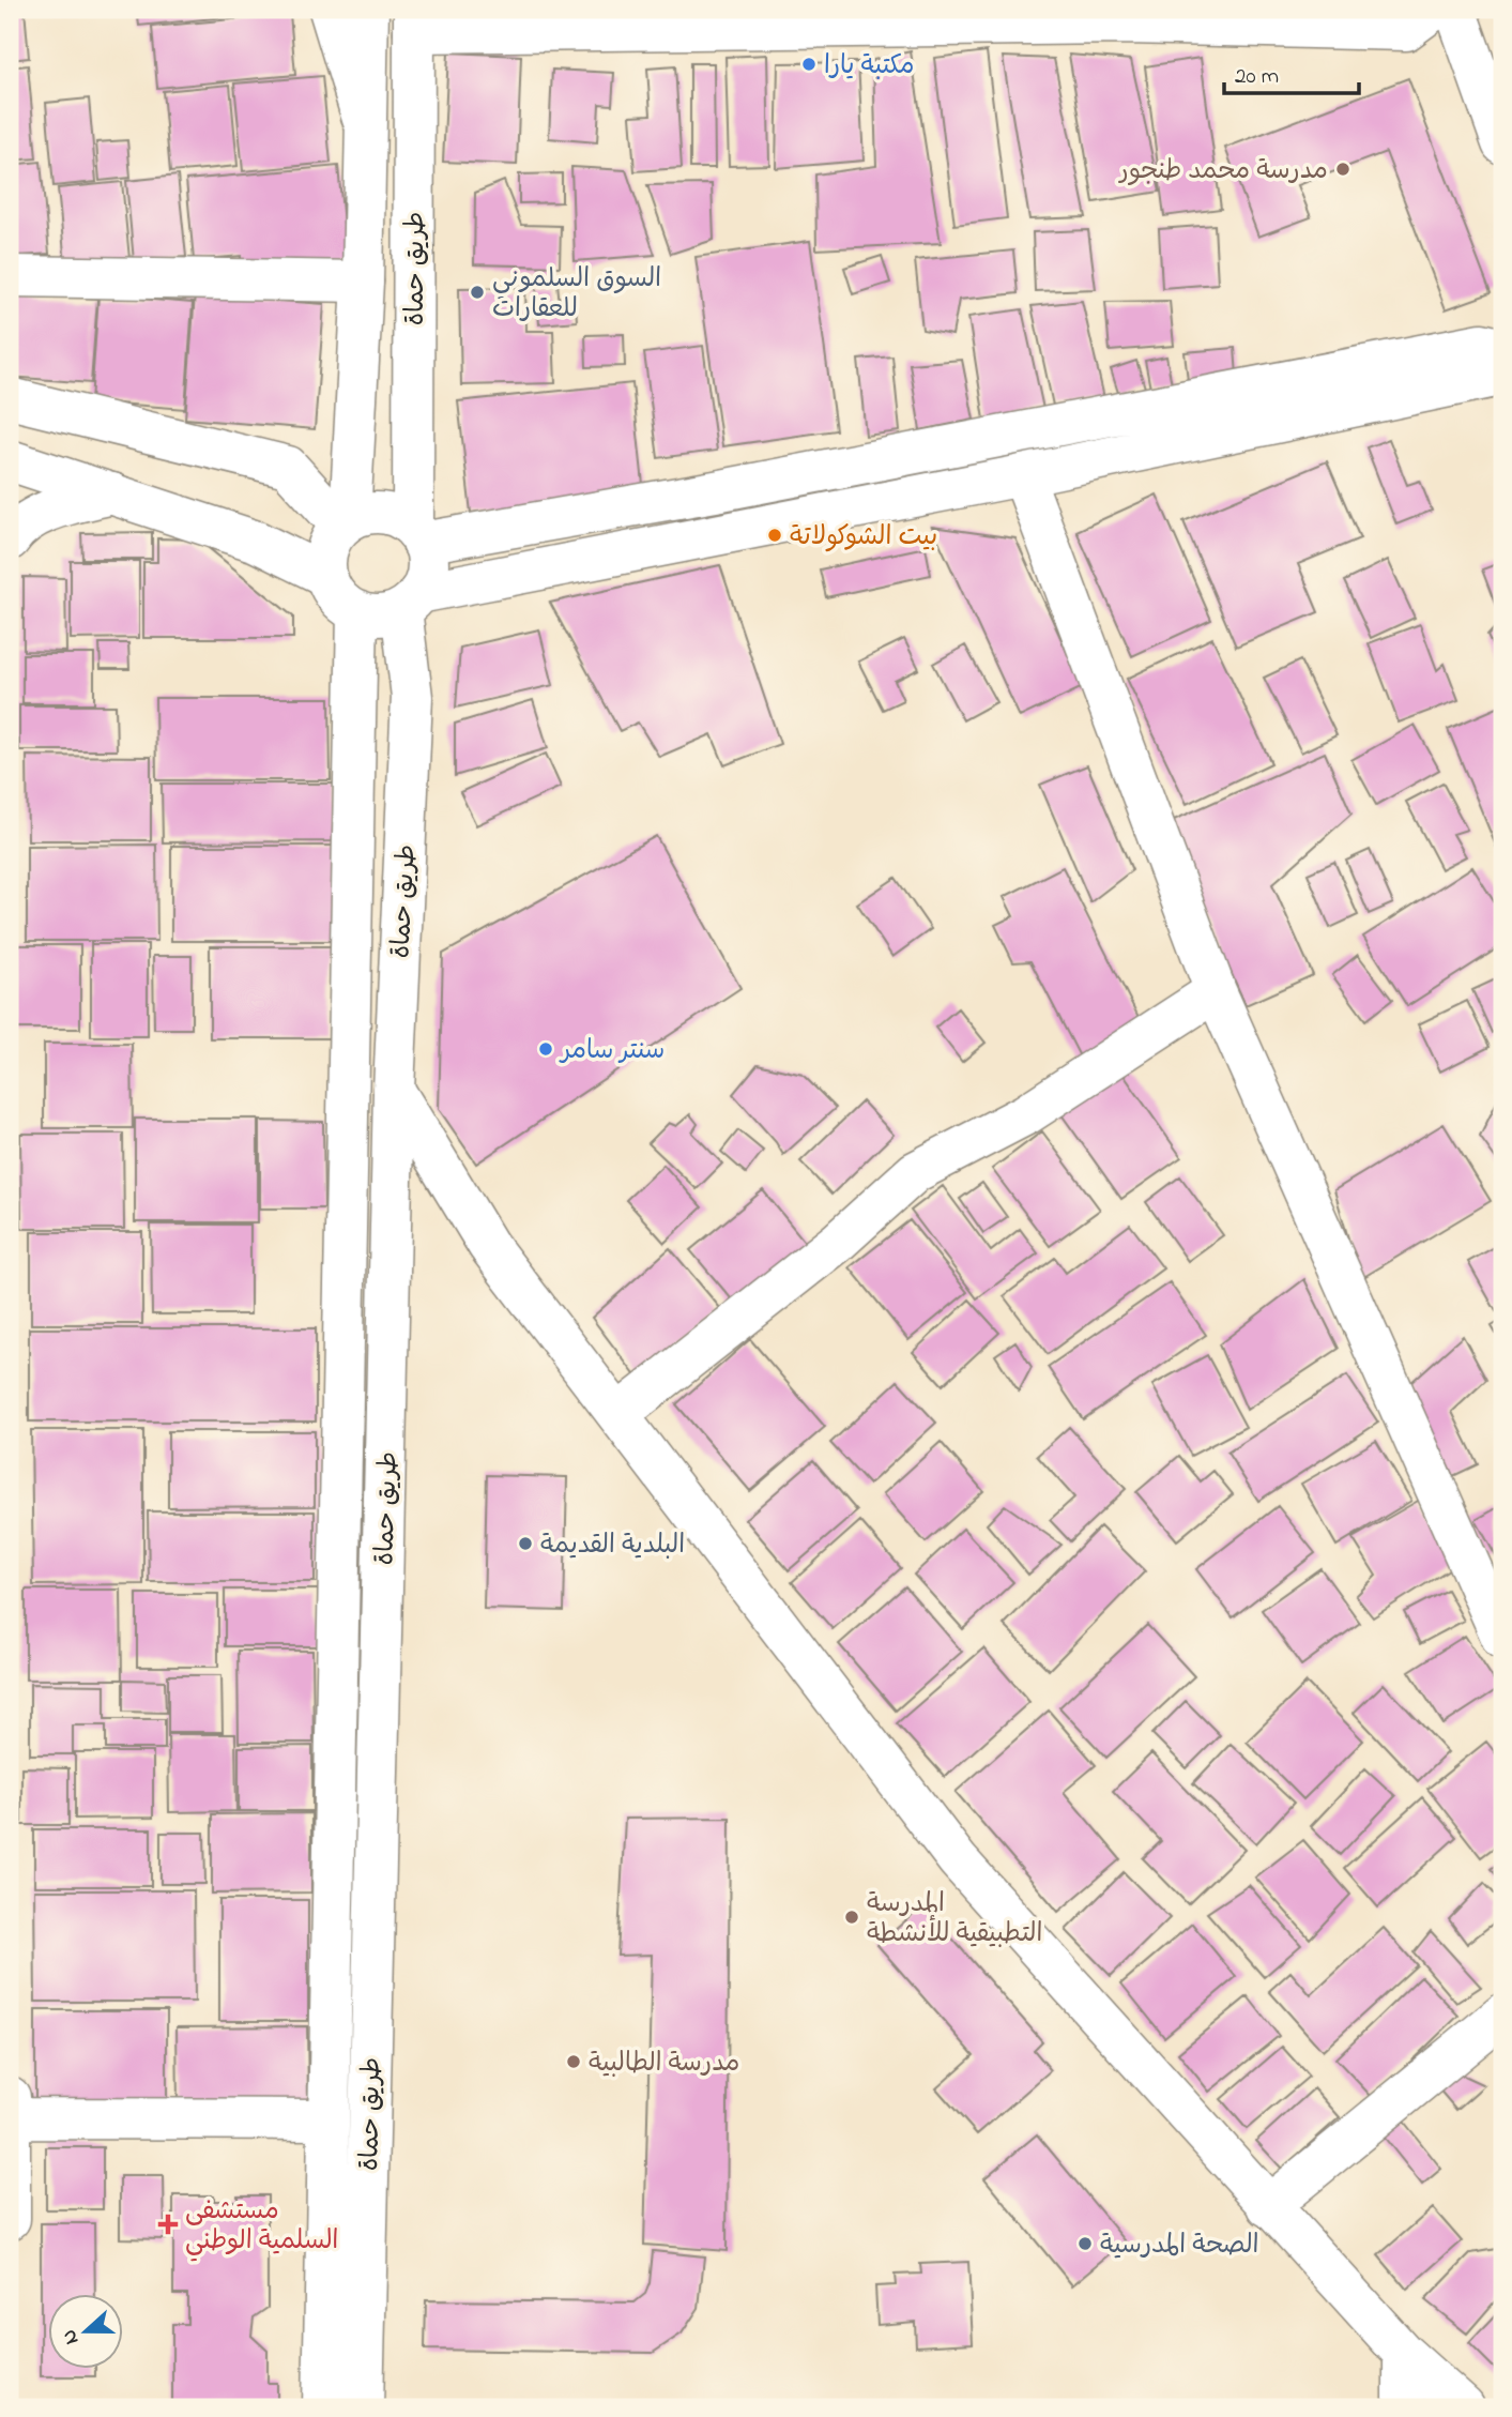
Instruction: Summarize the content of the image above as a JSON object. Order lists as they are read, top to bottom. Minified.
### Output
{"streets":{"main road":["طريق حماة"]},"places":{"other":["مكتبة يارا","مدرسة محمد طنجور","السوق السلموني للعقارات","بيت الشوكولاتة","سنتر سامر","البلدية القديمة","المدرسة التطبيقية للأنشطة","مدرسة الطالبية","الصحة المدرسية"],"health":["مستشفى السلمية الوطني"]},"scale_bar":"20 m","north":"left"}
